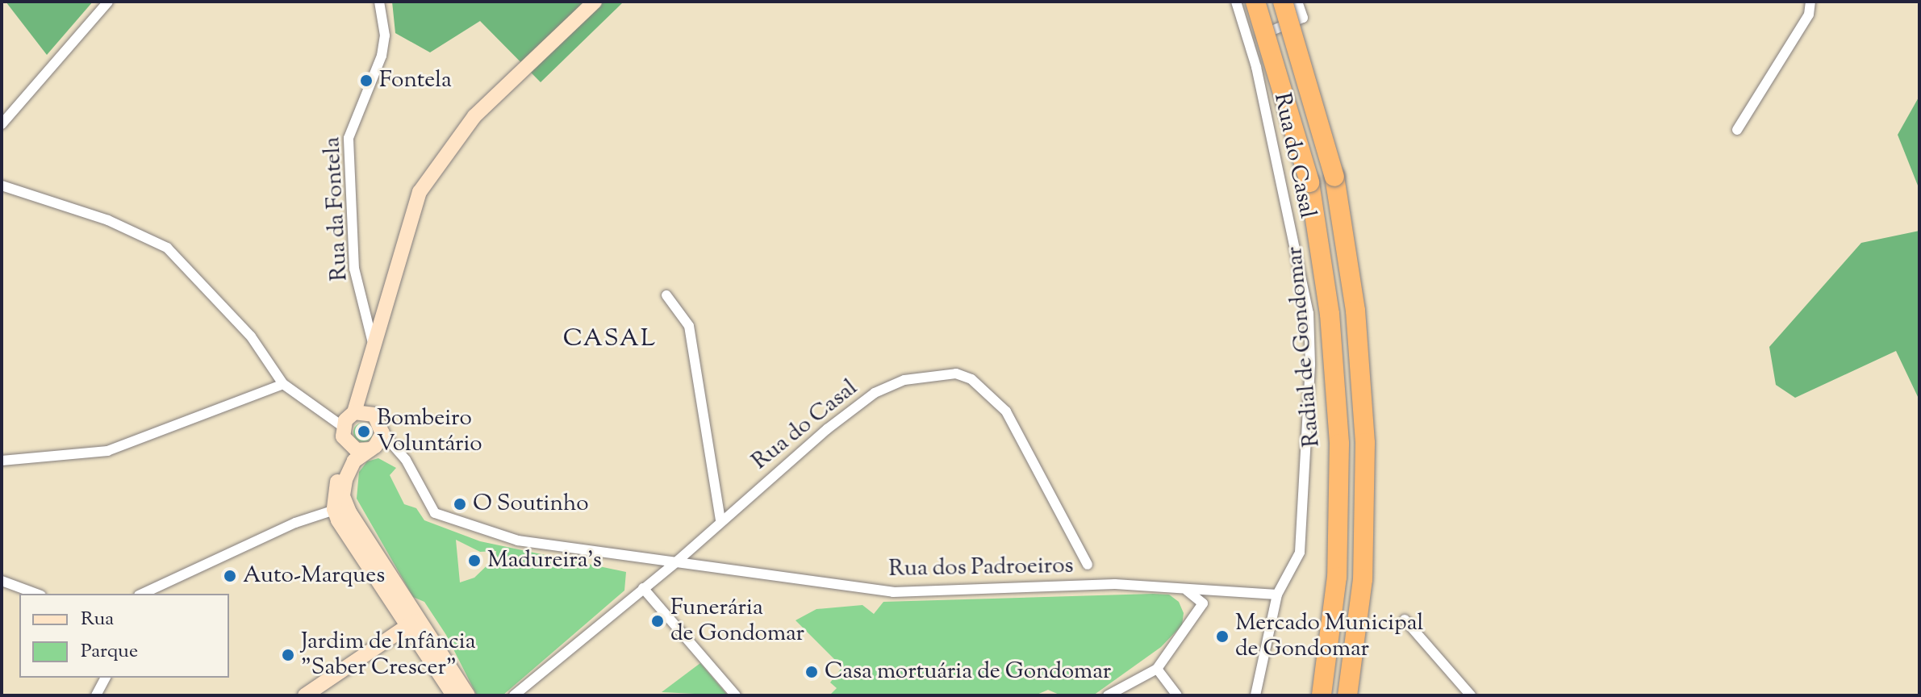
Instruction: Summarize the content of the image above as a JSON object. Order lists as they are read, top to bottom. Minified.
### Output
{"streets":{"highway":["Radial de Gondomar"],"street":["Rua do Casal","Rua da Fontela","Rua dos Padroeiros"]},"crossings":[["Rua do Casal","Rua dos Padroeiros"]],"districts":["CASAL"],"places":["Fontela","Bombeiro Voluntário","O Soutinho","Madureira's","Auto-Marques","Funerária de Gondomar","Mercado Municipal de Gondomar","Jardim de Infância \"Saber Crescer\"","Casa mortuária de Gondomar"],"legend":["Rua","Parque"]}
